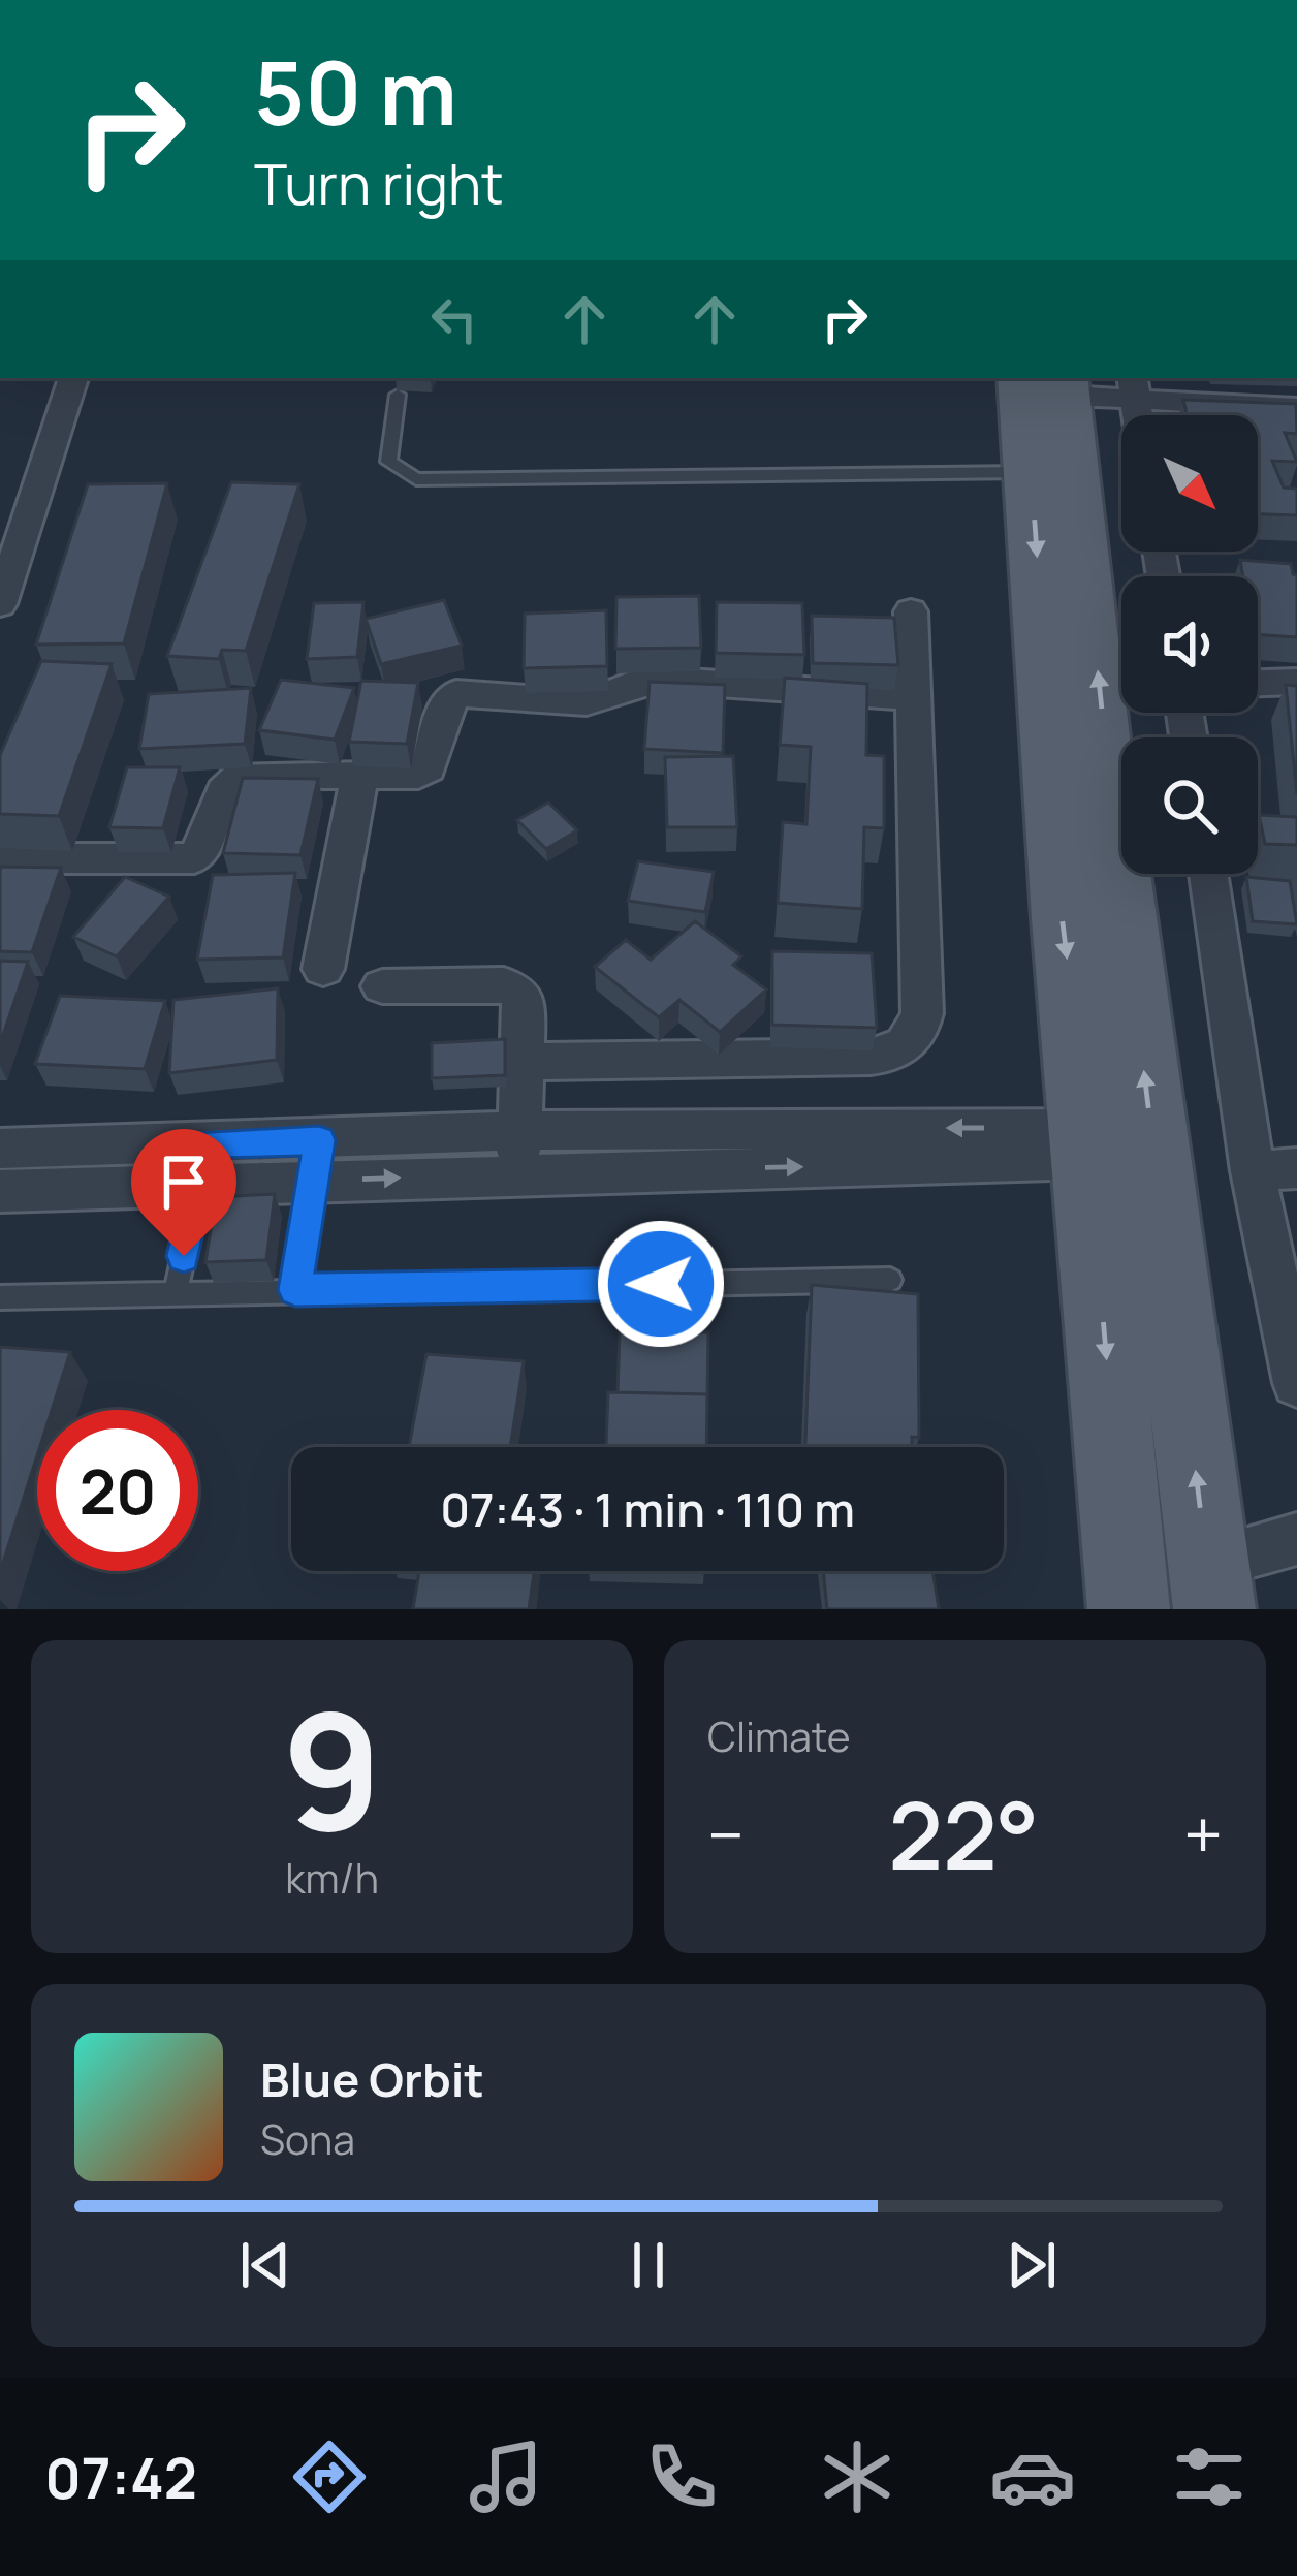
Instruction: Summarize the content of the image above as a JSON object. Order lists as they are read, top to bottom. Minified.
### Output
{"north":"bottom right","page":{"turn":["50 m","Turn right"],"limit":"20","trip":"07:43 · 1 min · 110 m","tile":[["9","km/h"],"Climate"],"heat":["−","22°","+"],"song":["Blue Orbit","Sona"],"tabs":"07:42"}}
